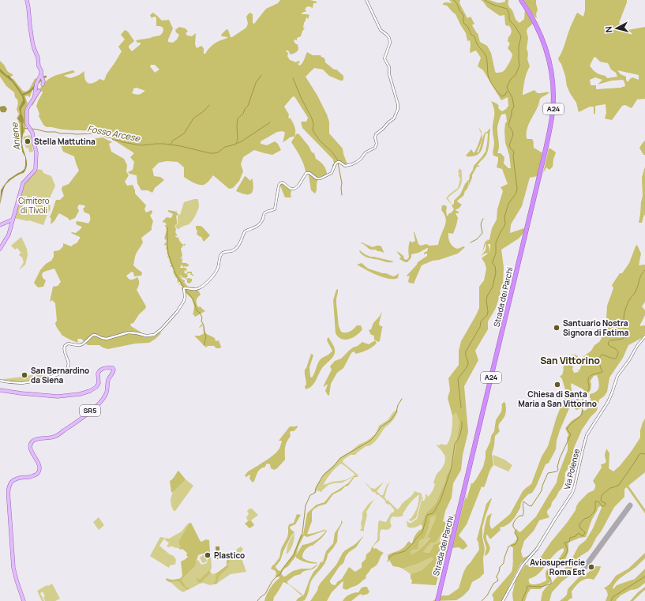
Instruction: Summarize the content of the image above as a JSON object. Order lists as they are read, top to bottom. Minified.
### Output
{"streets":{"highway":["A24","Strada dei Parchi"],"main road":["SR5"],"street":["Via Polense"]},"districts":["San Vittorino"],"water":["Fosso Arcese","Aniene"],"parks":["Cimitero di Tivoli"],"places":["Stella Mattutina","Santuario Nostra Signora di Fatima","San Bernardino da Siena","Chiesa di Santa Maria a San Vittorino","Plastico","Aviosuperficie Roma Est"],"north":"left"}
